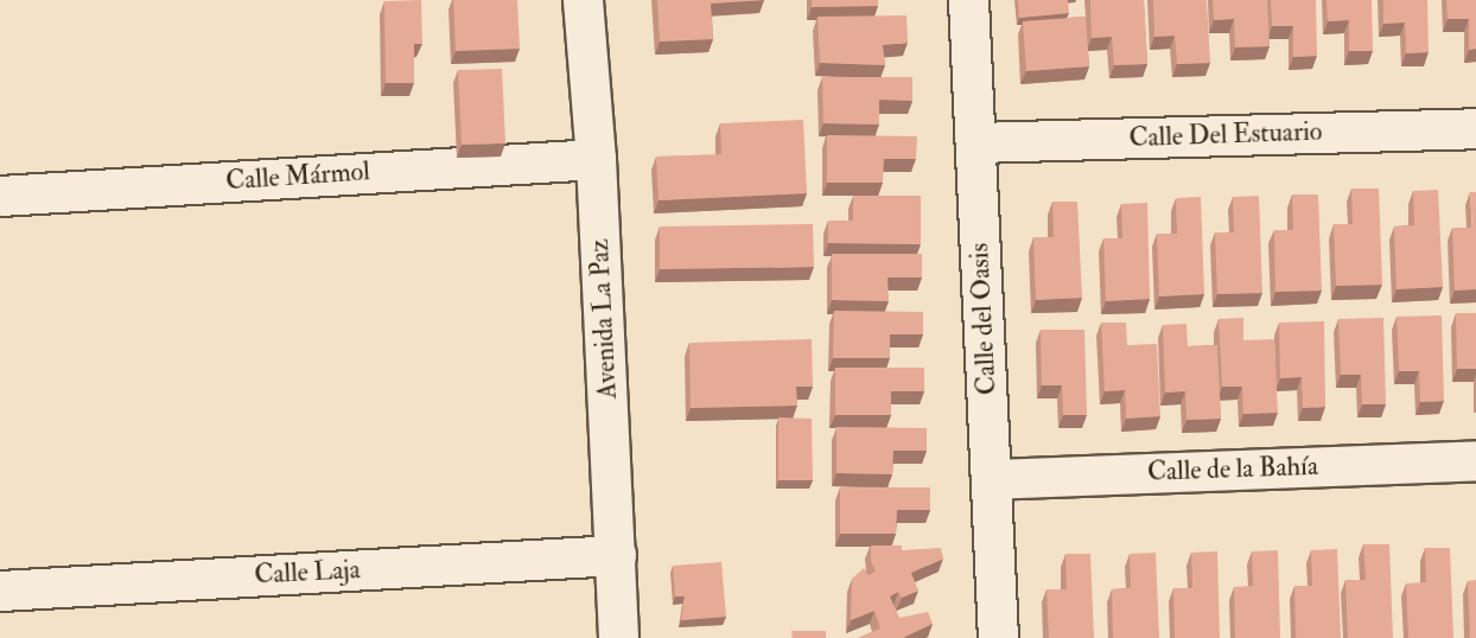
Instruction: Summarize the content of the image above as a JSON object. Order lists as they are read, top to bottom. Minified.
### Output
{"streets":{"street":["Calle Del Estuario","Calle Mármol","Avenida La Paz","Calle del Oasis","Calle de la Bahía","Calle Laja"]},"crossings":[["Calle Del Estuario","Calle del Oasis"],["Calle Mármol","Avenida La Paz"],["Avenida La Paz","Calle Laja"],["Calle del Oasis","Calle de la Bahía"]]}
